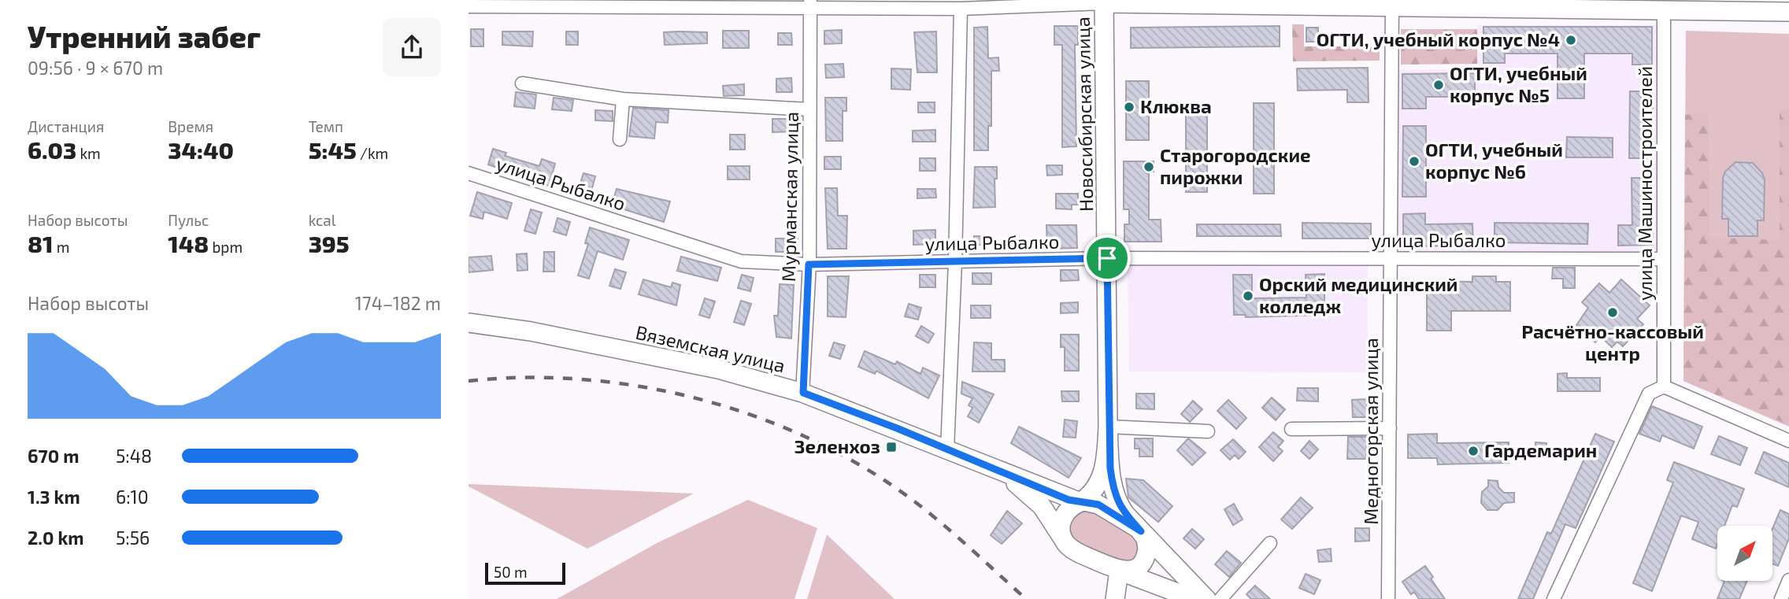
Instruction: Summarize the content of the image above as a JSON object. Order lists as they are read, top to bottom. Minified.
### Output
{"streets":{"main road":["Новосибирская улица","Вяземская улица"],"street":["улица Машиностроителей","улица Рыбалко","Мурманская улица","Медногорская улица"]},"crossings":[["Новосибирская улица","улица Рыбалко"],["улица Машиностроителей","улица Рыбалко"],["улица Рыбалко","Мурманская улица"],["улица Рыбалко","Медногорская улица"],["Мурманская улица","Вяземская улица"]],"places":{"other":["ОГТИ, учебный корпус №4","ОГТИ, учебный корпус №5","Клюква","ОГТИ, учебный корпус №6","Старогородские пирожки","Орский медицинский колледж","Расчётно-кассовый центр","Гардемарин"],"transit":["Зеленхоз"]},"scale_bar":"50 m","north":"top right","page":{"heading":["Утренний забег","09:56 · 9 × 670 m"],"stats":[["Дистанция","6.03 km"],["Время","34:40"],["Темп","5:45 /km"],["Набор высоты","81 m"],["Пульс","148 bpm"],["kcal","395"]],"chart":["Набор высоты","174–182 m"],"list":[{"name":"670 m","note":"5:48"},{"name":"1.3 km","note":"6:10"},{"name":"2.0 km","note":"5:56"}],"scale":"50 m"}}
